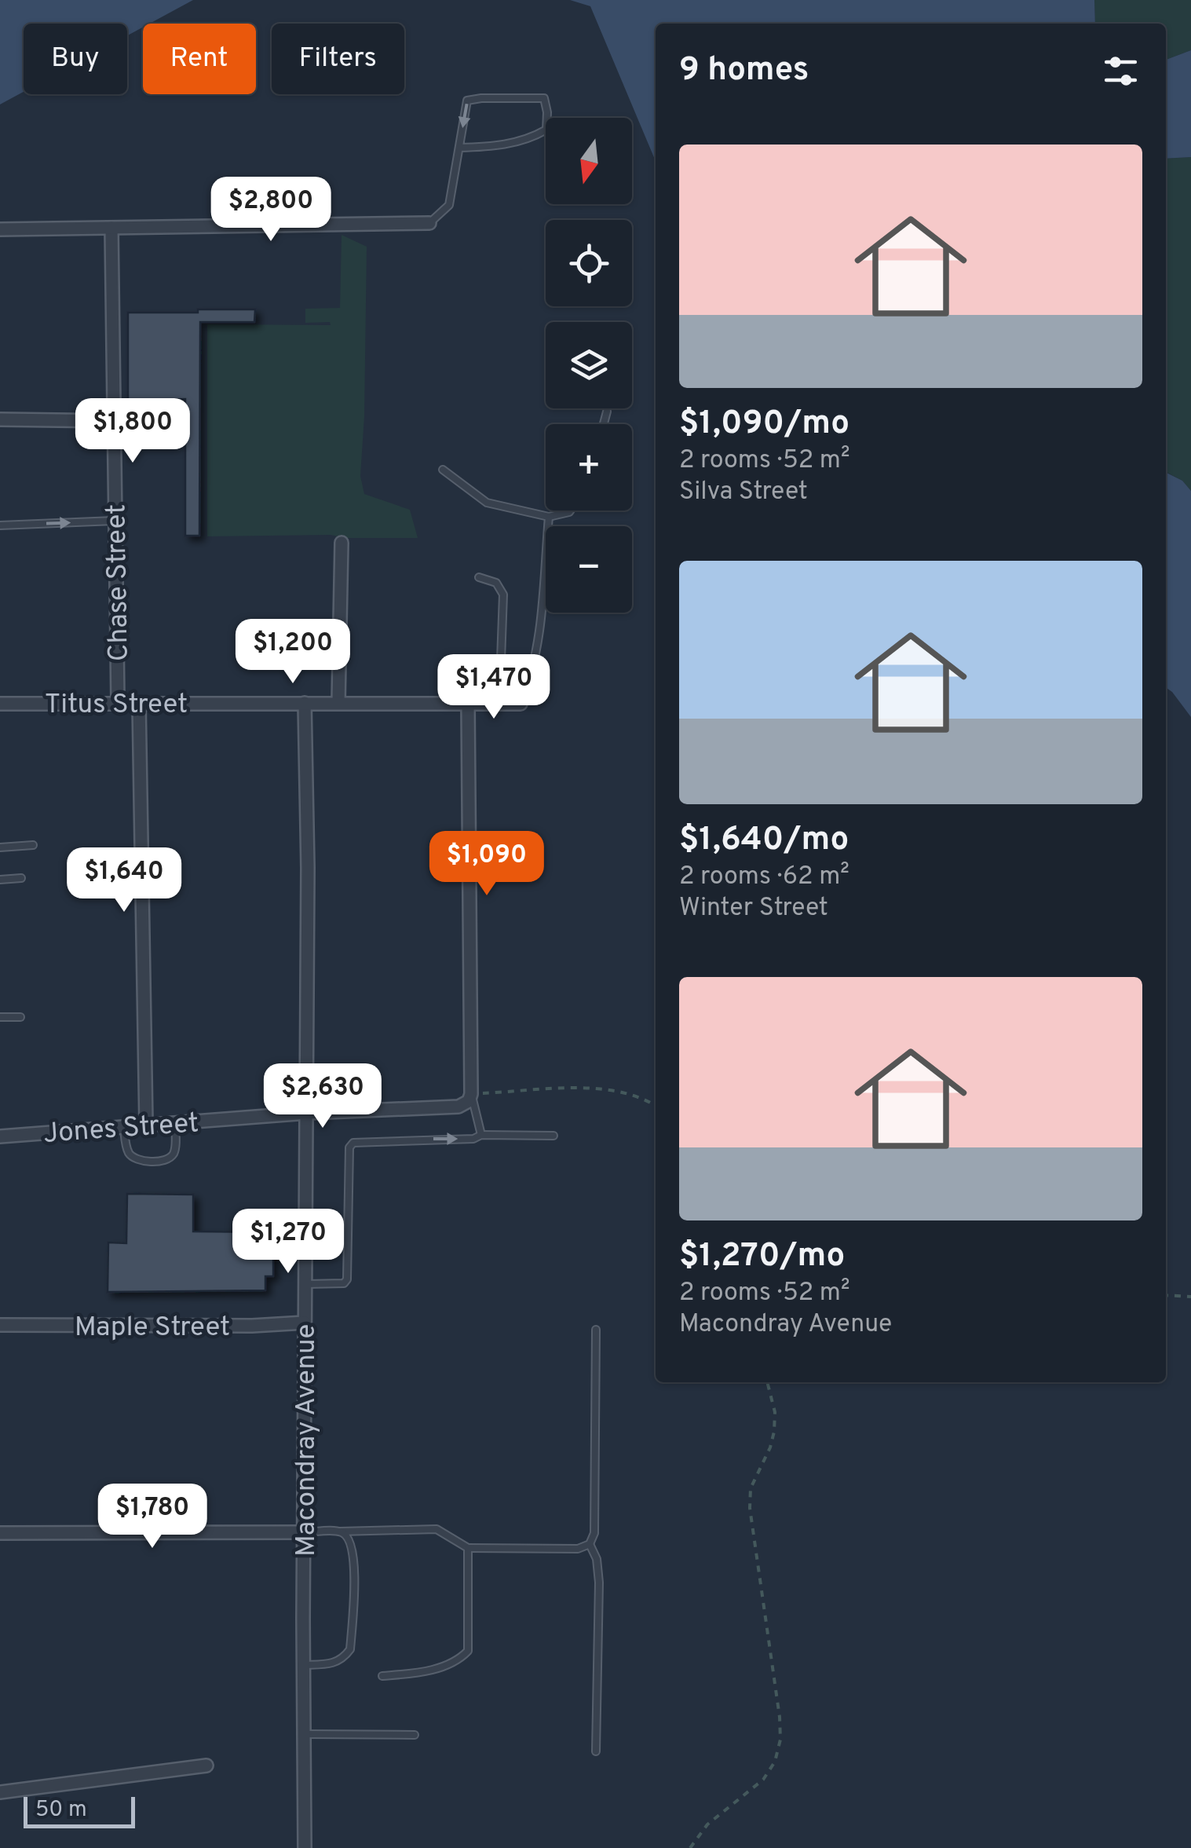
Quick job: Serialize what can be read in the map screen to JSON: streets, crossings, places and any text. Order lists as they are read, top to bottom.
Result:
{
  "streets": {
    "street": [
      "Chase Street",
      "Titus Street",
      "Jones Street",
      "Maple Street",
      "Macondray Avenue"
    ]
  },
  "crossings": [
    ["Chase Street", "Titus Street"],
    ["Titus Street", "Macondray Avenue"],
    ["Jones Street", "Macondray Avenue"],
    ["Maple Street", "Macondray Avenue"]
  ],
  "scale_bar": "50 m",
  "north": "bottom",
  "page": {
    "chip": ["Buy", "Rent", "Filters"],
    "heading": "9 homes",
    "map_buttons": ["+", "−"],
    "list": [
      {
        "name": "$1,090/mo",
        "note": "2 rooms · 52 m² · Silva Street"
      },
      {
        "name": "$1,640/mo",
        "note": "2 rooms · 62 m² · Winter Street"
      },
      {
        "name": "$1,270/mo",
        "note": "2 rooms · 52 m² · Macondray Avenue"
      }
    ],
    "price": [
      "$2,800",
      "$1,800",
      "$1,200",
      "$1,470",
      "$1,090",
      "$1,640",
      "$2,630",
      "$1,270",
      "$1,780"
    ],
    "scale": "50 m"
  }
}
